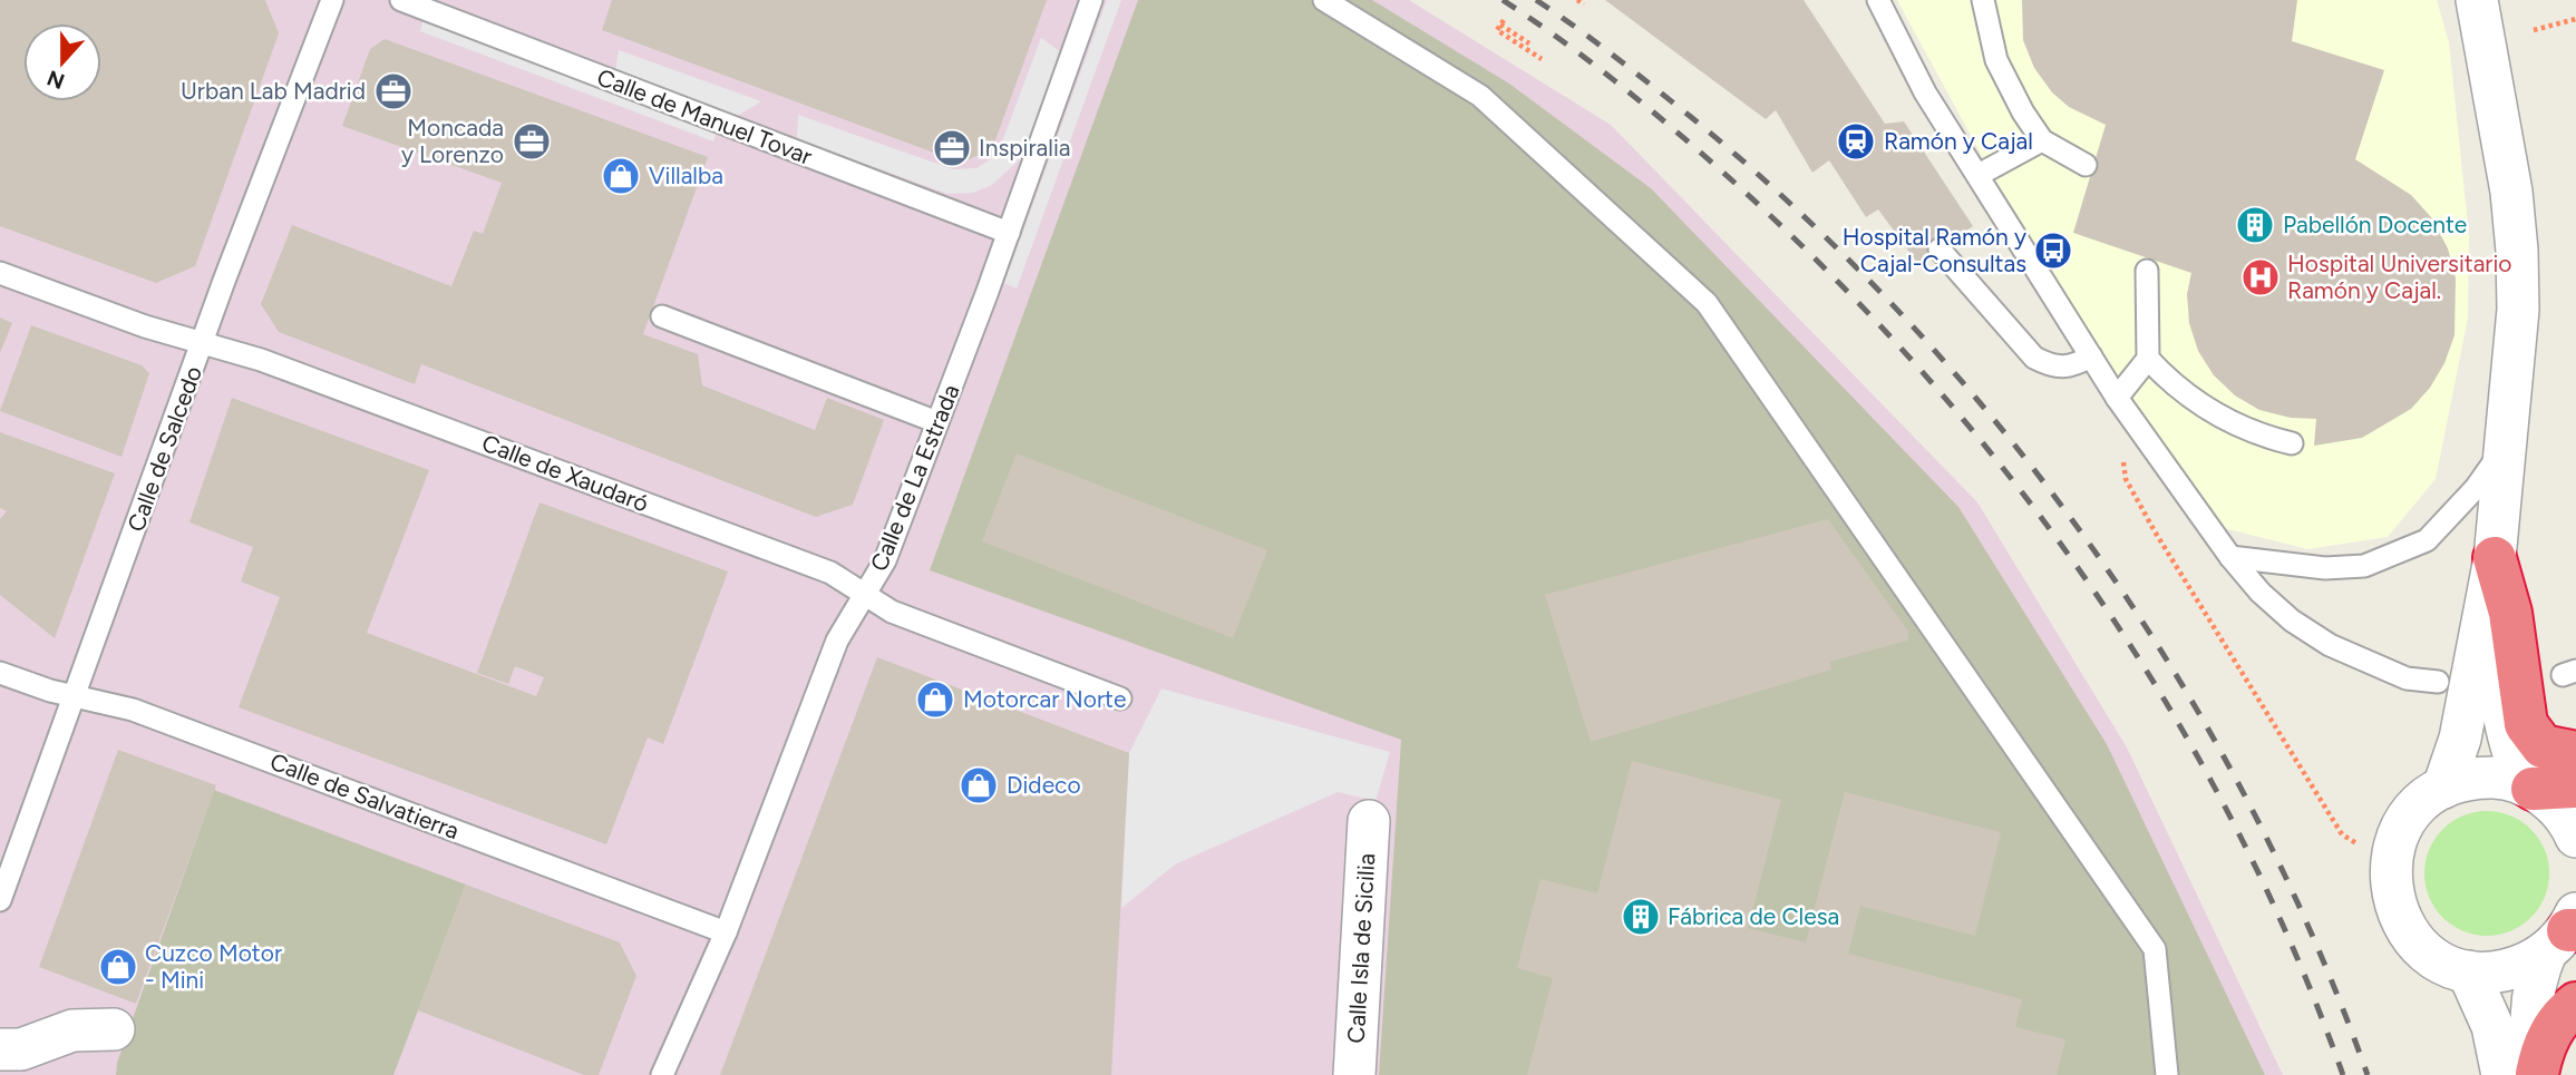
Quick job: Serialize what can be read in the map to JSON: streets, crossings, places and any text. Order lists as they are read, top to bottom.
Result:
{
  "streets": {
    "street": ["Calle Isla de Sicilia"],
    "lane": [
      "Calle de Manuel Tovar",
      "Calle de Salcedo",
      "Calle de Xaudaró",
      "Calle de La Estrada",
      "Calle de Salvatierra"
    ]
  },
  "crossings": [
    ["Calle de Manuel Tovar", "Calle de La Estrada"],
    ["Calle de Salcedo", "Calle de Xaudaró"],
    ["Calle de Salcedo", "Calle de Salvatierra"],
    ["Calle de Xaudaró", "Calle de La Estrada"],
    ["Calle de La Estrada", "Calle de Salvatierra"]
  ],
  "places": {
    "office": ["Urban Lab Madrid", "Moncada y Lorenzo", "Inspiralia"],
    "station": ["Ramón y Cajal"],
    "shop": [
      "Villalba",
      "Motorcar Norte",
      "Dideco",
      "Cuzco Motor - Mini"
    ],
    "building": ["Pabellón Docente", "Fábrica de Clesa"],
    "bus stop": ["Hospital Ramón y Cajal-Consultas"],
    "hospital": ["Hospital Universitario Ramón y Cajal."]
  },
  "north": "bottom"
}
